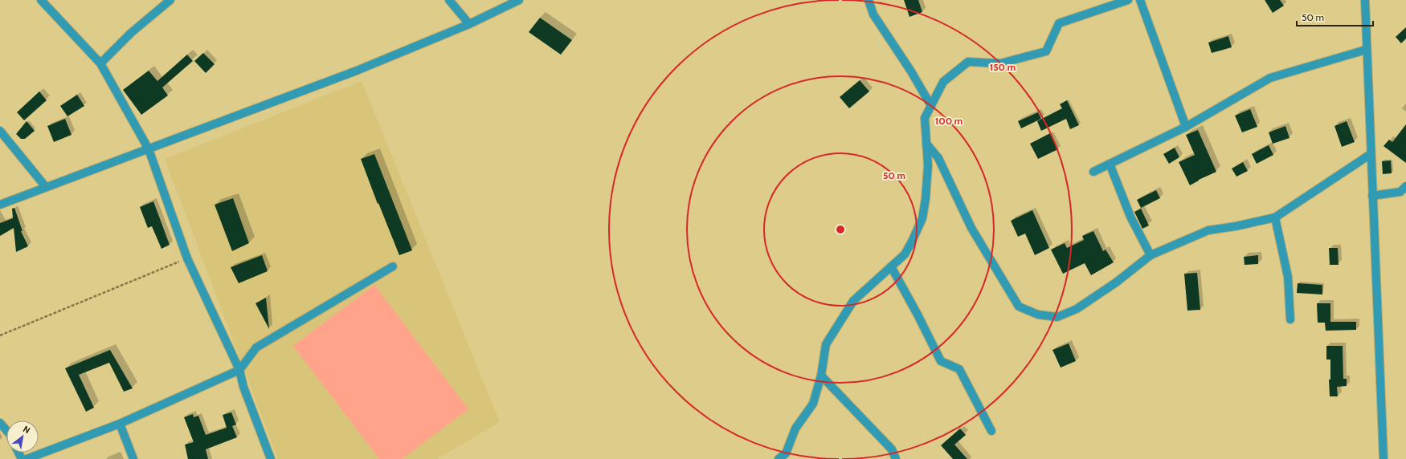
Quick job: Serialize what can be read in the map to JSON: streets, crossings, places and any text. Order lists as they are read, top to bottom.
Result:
{
  "scale_bar": "50 m",
  "north": "top right",
  "rings": ["150 m", "100 m", "50 m"]
}
